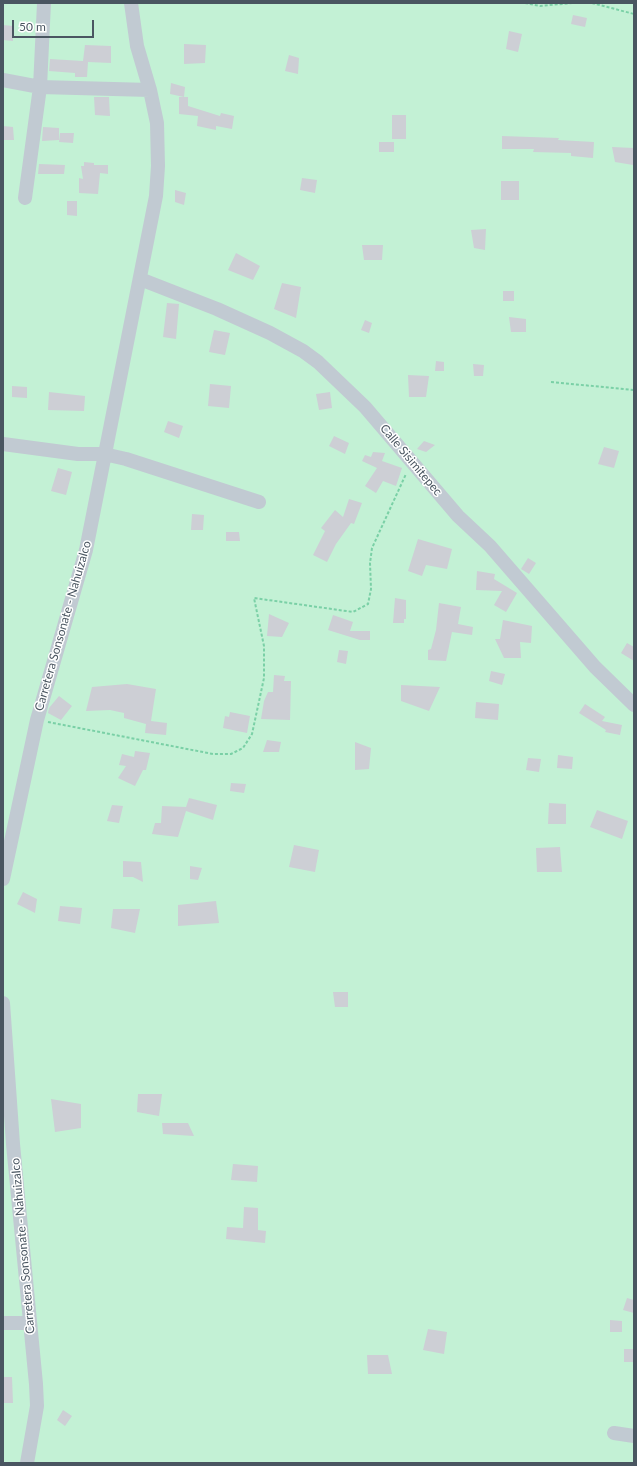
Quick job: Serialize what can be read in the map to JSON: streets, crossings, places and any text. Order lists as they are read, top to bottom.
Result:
{
  "streets": {
    "street": ["Calle Sisimitepec", "Carretera Sonsonate - Nahuizalco"]
  },
  "crossings": [
    ["Calle Sisimitepec", "Carretera Sonsonate - Nahuizalco"]
  ],
  "scale_bar": "50 m"
}
